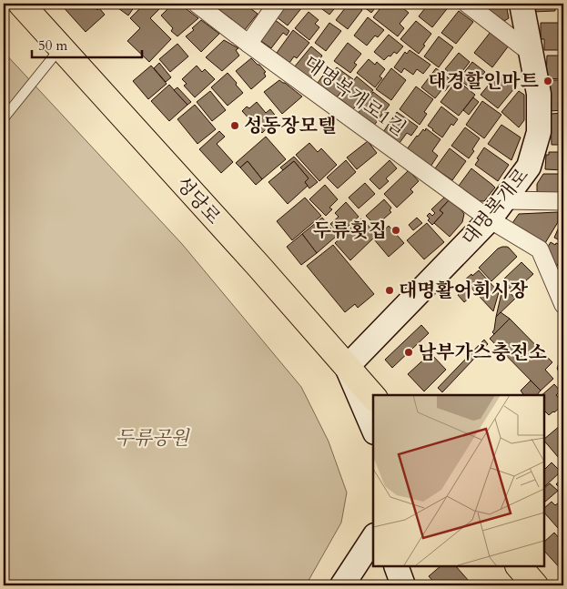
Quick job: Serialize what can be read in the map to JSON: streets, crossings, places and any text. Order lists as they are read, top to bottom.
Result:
{
  "streets": {
    "main road": ["성당로", "대명복개로"],
    "street": ["대명복개로1길"]
  },
  "crossings": [
    ["대명복개로1길", "대명복개로"],
    ["성당로", "대명복개로"]
  ],
  "parks": ["두류공원"],
  "places": [
    "대경할인마트",
    "성동장모텔",
    "두류횟집",
    "대명활어회시장",
    "남부가스충전소"
  ],
  "scale_bar": "50 m"
}
